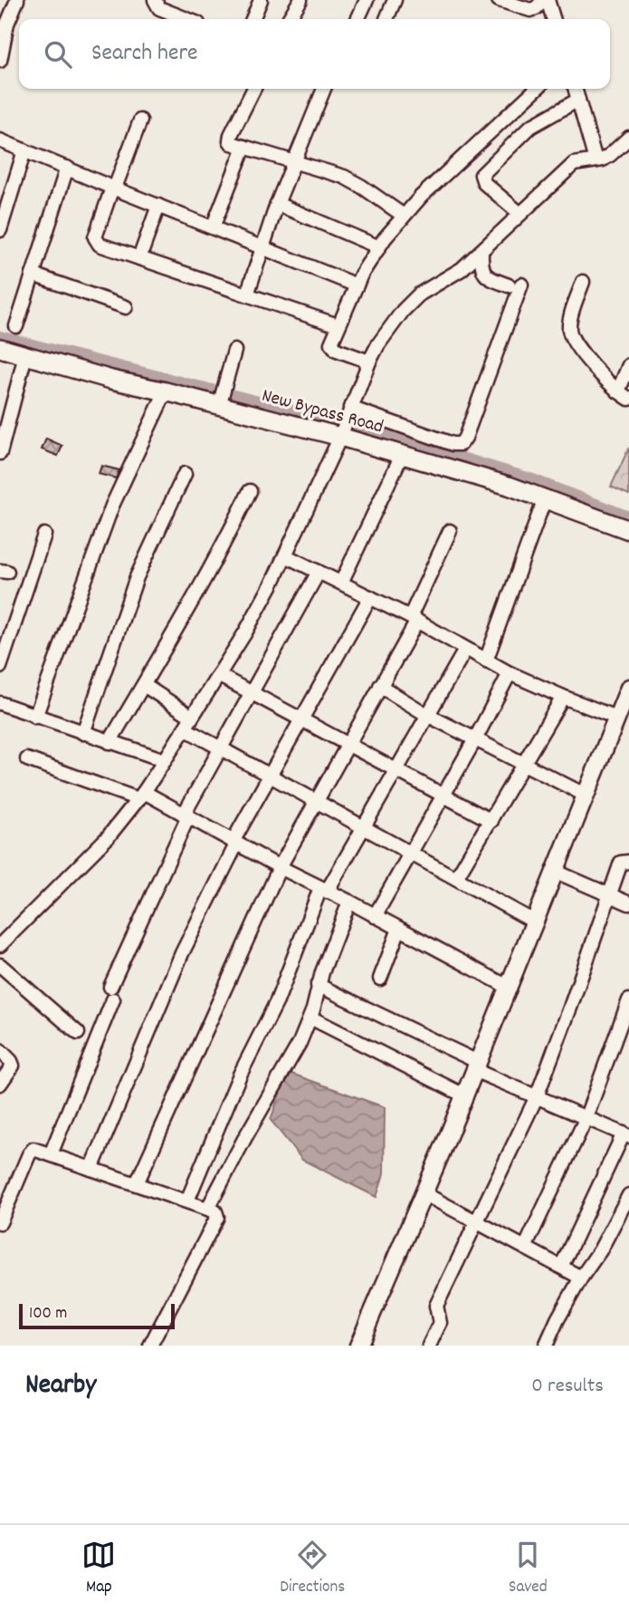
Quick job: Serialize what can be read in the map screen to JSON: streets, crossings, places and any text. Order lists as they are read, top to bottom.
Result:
{
  "streets": {
    "main road": ["New Bypass Road"]
  },
  "scale_bar": "100 m",
  "page": {
    "search": "Search here",
    "scale": "100 m",
    "heading": ["Nearby", "0 results"],
    "nav": ["Map", "Directions", "Saved"]
  }
}
